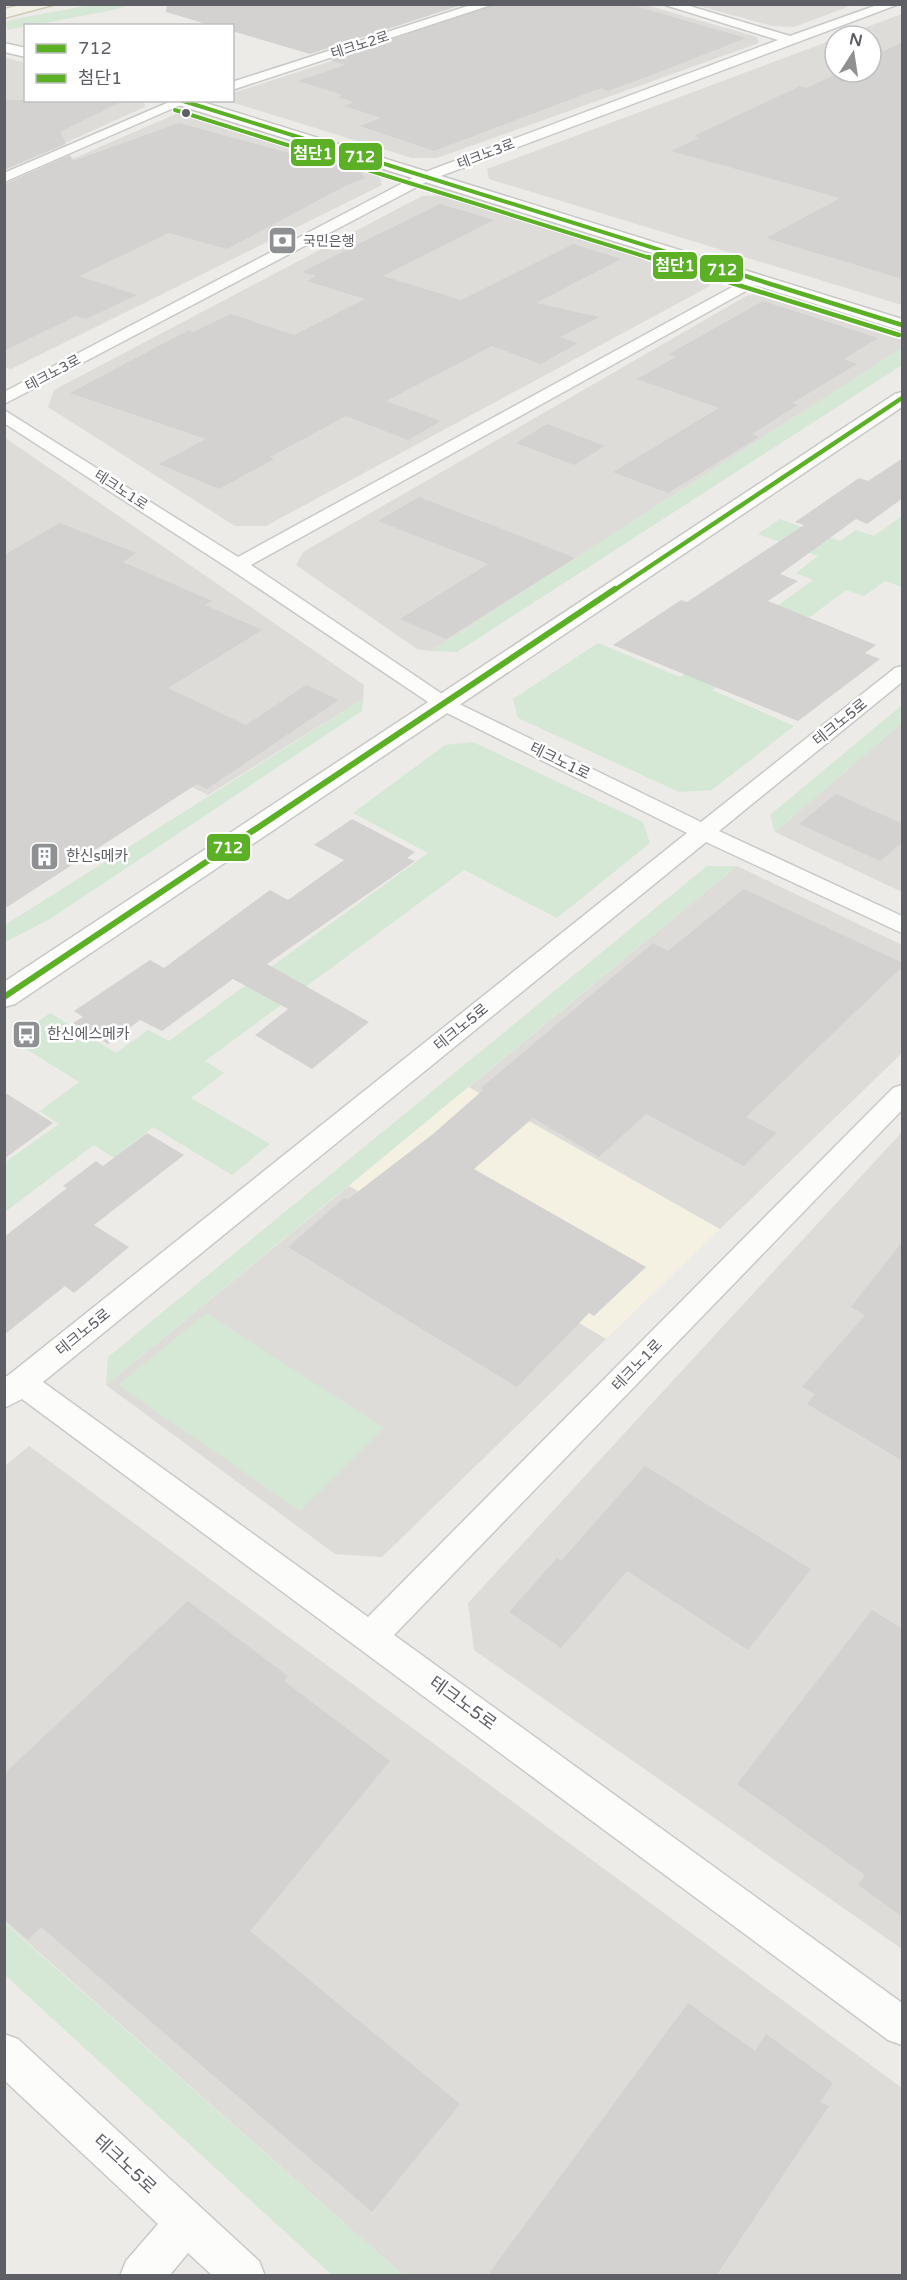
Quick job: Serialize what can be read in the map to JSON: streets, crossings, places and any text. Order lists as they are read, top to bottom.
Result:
{
  "streets": {
    "street": [
      "테크노2로",
      "테크노3로",
      "테크노1로",
      "테크노5로"
    ]
  },
  "crossings": [
    ["테크노1로", "테크노5로"]
  ],
  "places": {
    "bank": ["국민은행"],
    "building": ["한신s메카"],
    "bus stop": ["한신에스메카"]
  },
  "lines": ["transit line 712", "transit line 첨단1"],
  "legend": ["712", "첨단1"],
  "north": "top"
}
